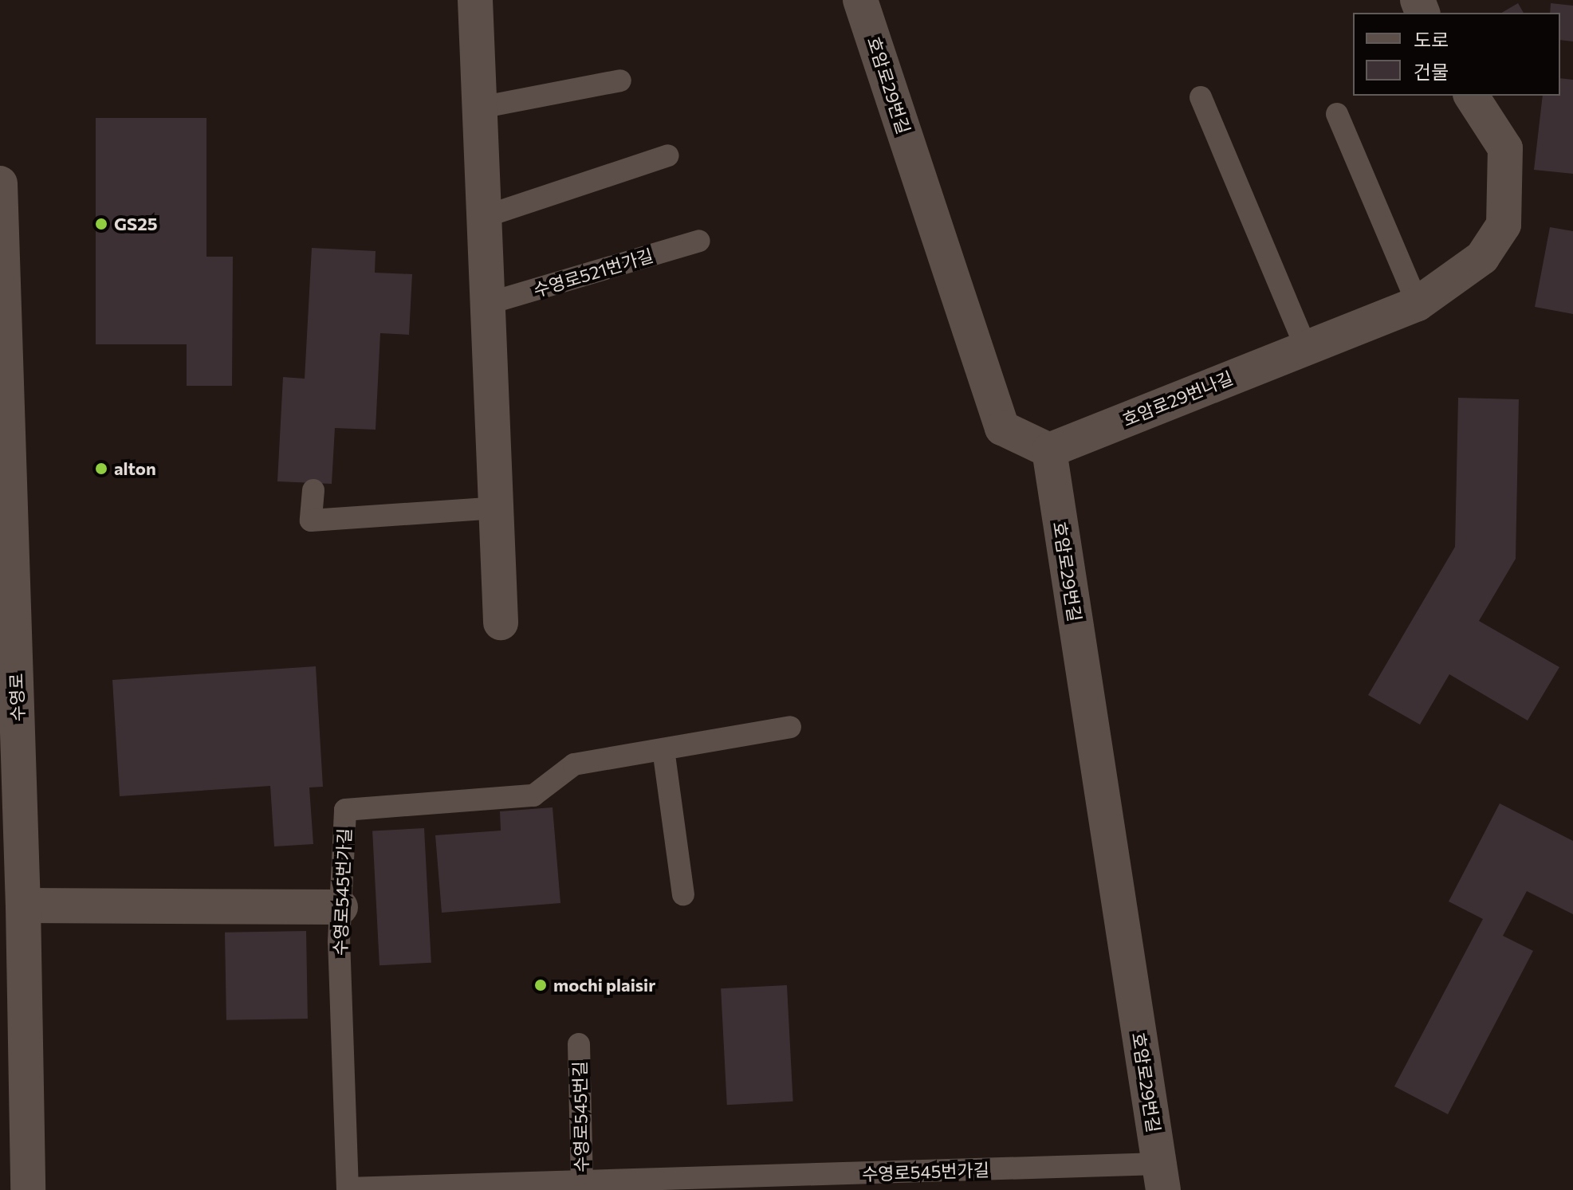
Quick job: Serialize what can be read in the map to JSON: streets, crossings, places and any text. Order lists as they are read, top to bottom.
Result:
{
  "streets": {
    "street": ["호암로29번길", "호암로29번나길", "수영로"],
    "lane": ["수영로521번가길", "수영로545번가길", "수영로545번길"]
  },
  "crossings": [
    ["호암로29번길", "호암로29번나길"],
    ["호암로29번길", "수영로545번가길"],
    ["수영로545번가길", "수영로545번길"]
  ],
  "places": ["GS25", "alton", "mochi plaisir"],
  "legend": ["도로", "건물"]
}
